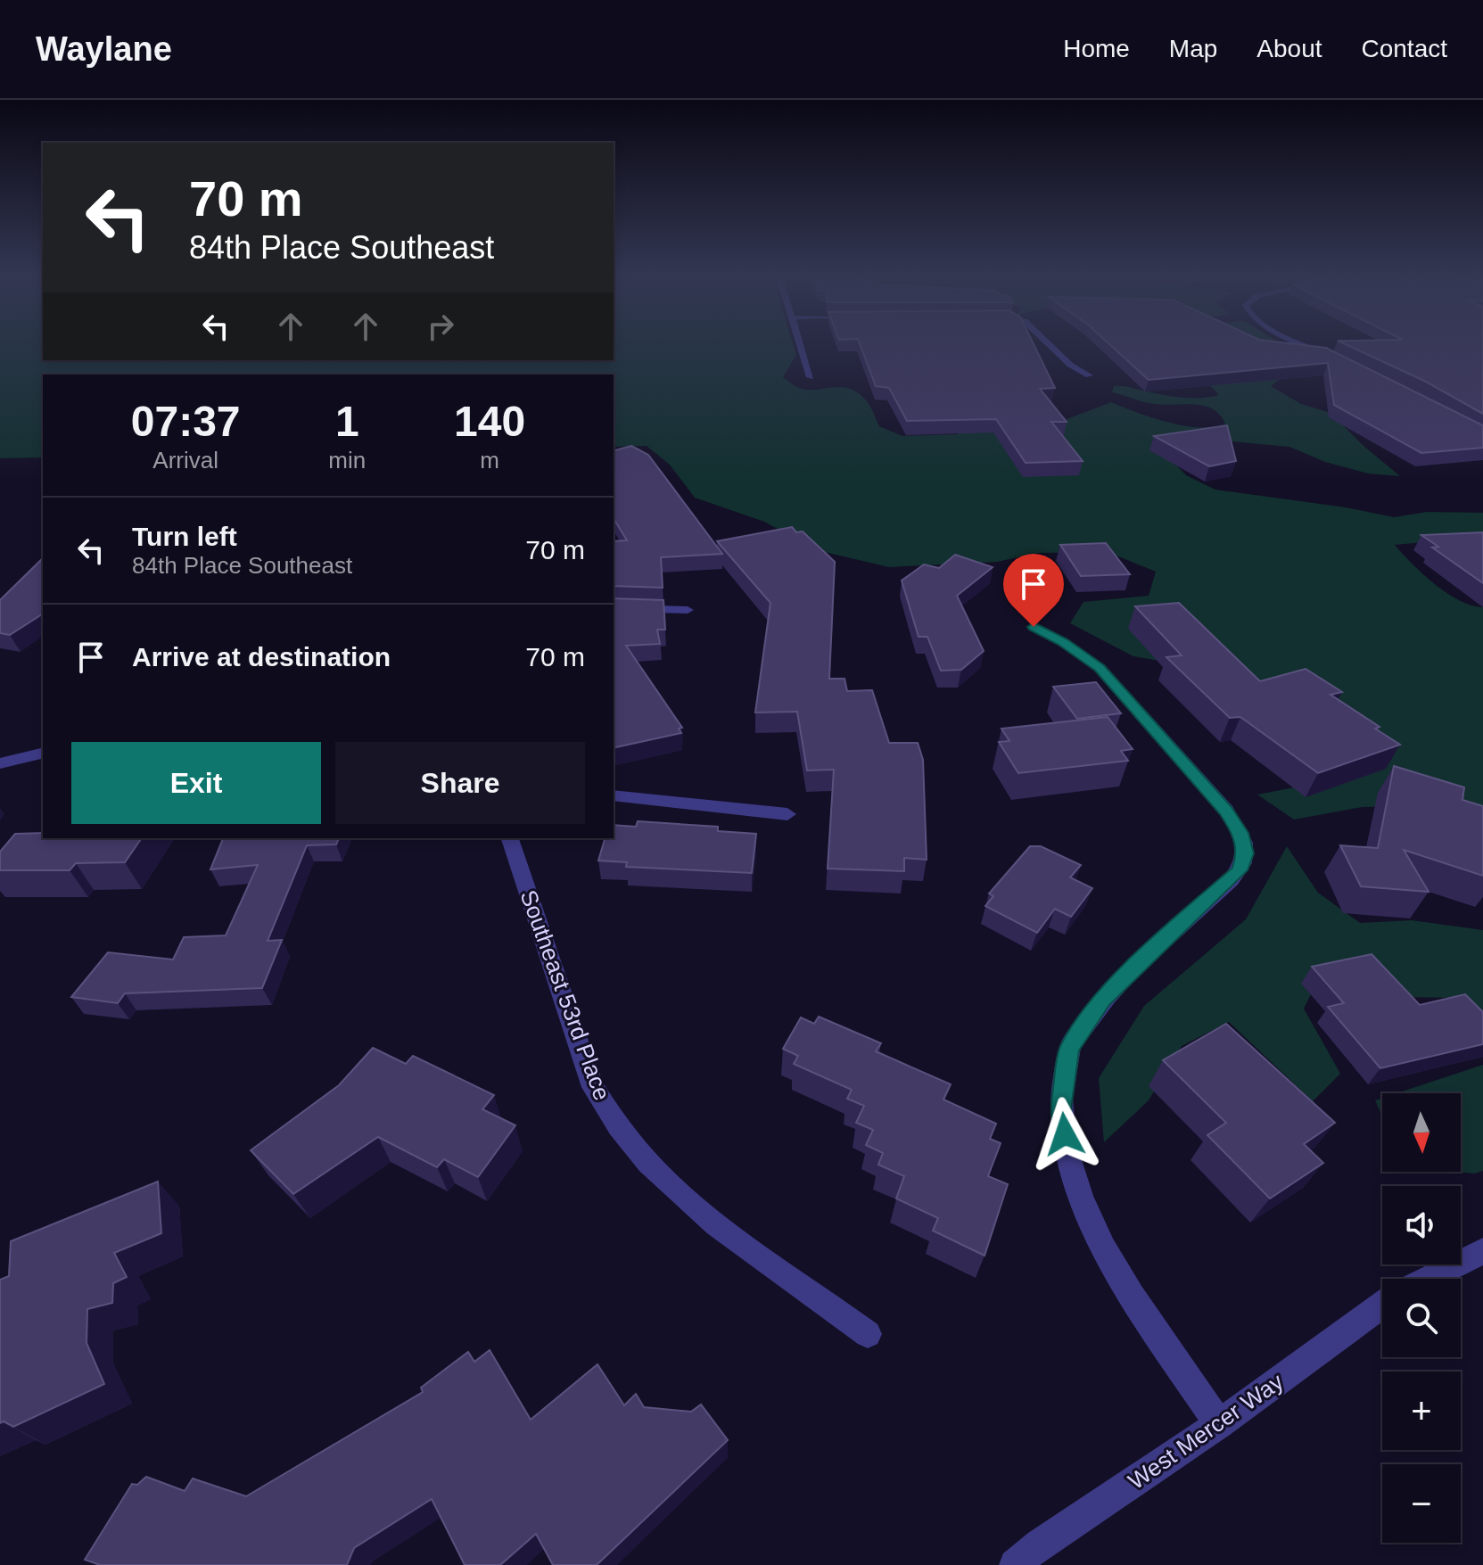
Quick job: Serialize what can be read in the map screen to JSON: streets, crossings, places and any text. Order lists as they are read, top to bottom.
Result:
{
  "streets": {
    "street": ["Southeast 53rd Place", "West Mercer Way"]
  },
  "north": "bottom",
  "page": {
    "header": "Waylane",
    "nav": [
      "Home",
      "Map",
      "About",
      "Contact"
    ],
    "turn": ["70 m", "84th Place Southeast"],
    "eta": [
      "07:37",
      "Arrival",
      "1",
      "min",
      "140",
      "m"
    ],
    "list": [
      {
        "name": "Turn left",
        "note": "84th Place Southeast",
        "value": "70 m"
      },
      {
        "name": "Arrive at destination",
        "value": "70 m"
      }
    ],
    "buttons": ["Exit", "Share"],
    "map_buttons": ["+", "−"]
  }
}
